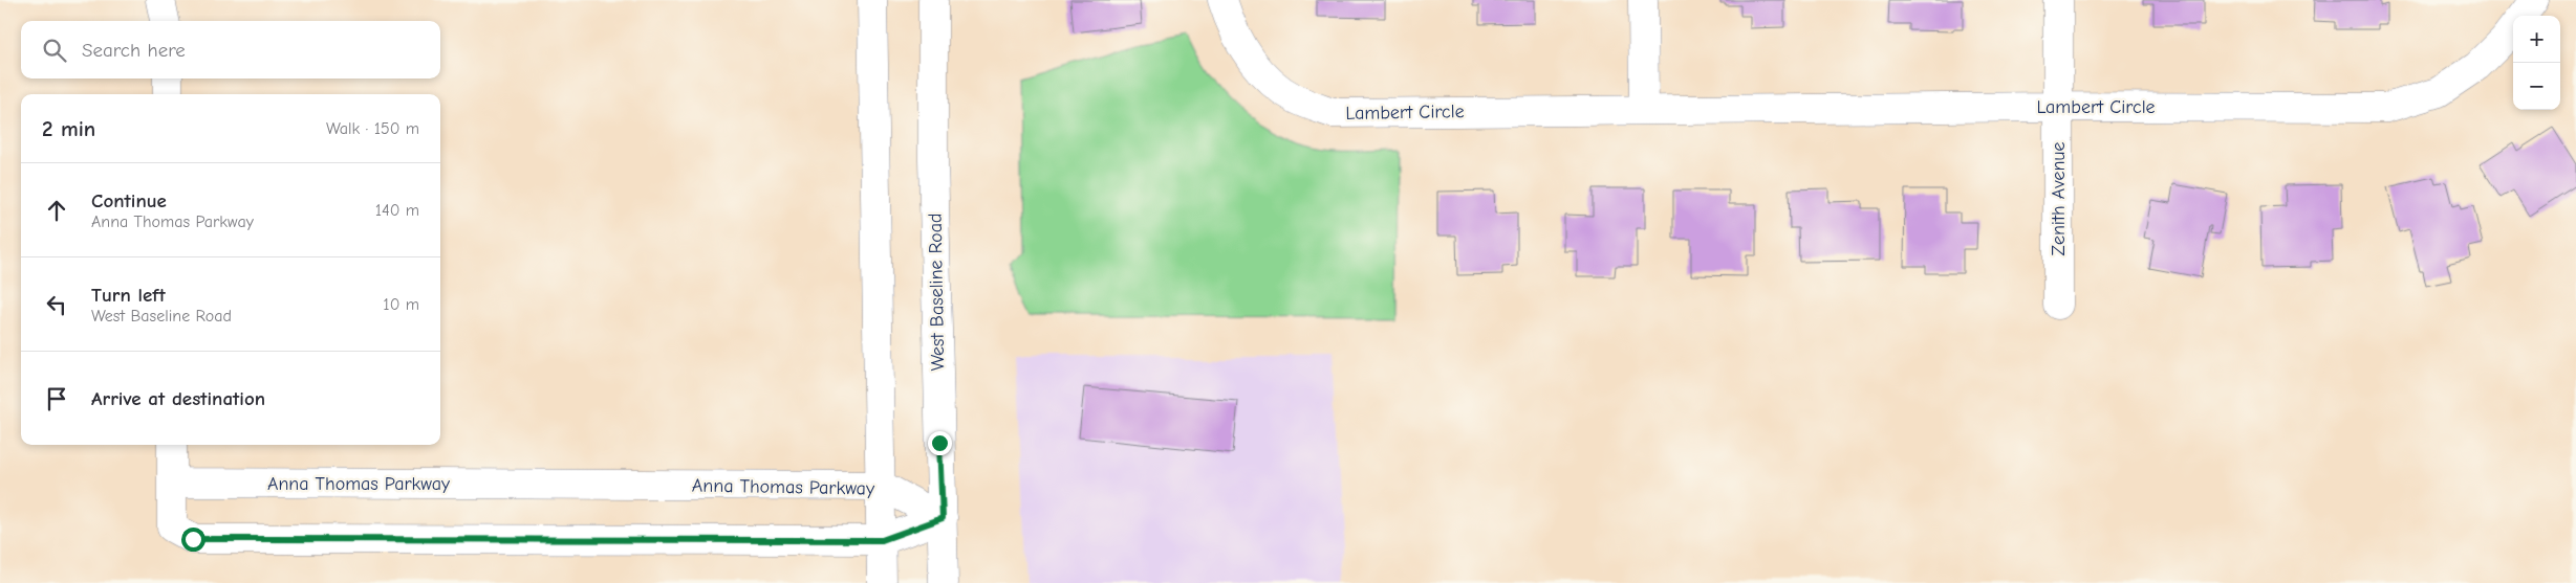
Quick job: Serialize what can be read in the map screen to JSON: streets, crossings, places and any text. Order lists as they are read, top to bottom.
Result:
{
  "streets": {
    "street": [
      "Lambert Circle",
      "Zenith Avenue",
      "West Baseline Road",
      "Anna Thomas Parkway"
    ]
  },
  "crossings": [
    ["Lambert Circle", "Zenith Avenue"],
    ["West Baseline Road", "Anna Thomas Parkway"]
  ],
  "page": {
    "map_buttons": ["+", "−"],
    "search": "Search here",
    "heading": ["2 min", "Walk · 150 m"],
    "list": [
      ["Continue", "Anna Thomas Parkway", "140 m"],
      ["Turn left", "West Baseline Road", "10 m"],
      "Arrive at destination"
    ]
  }
}
